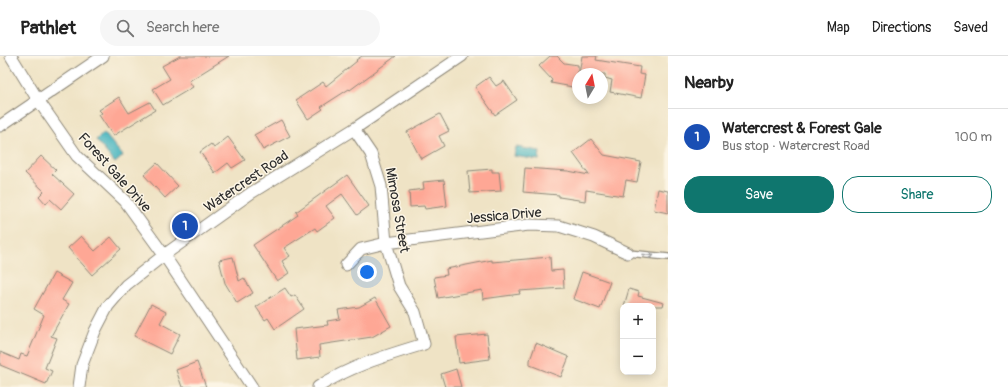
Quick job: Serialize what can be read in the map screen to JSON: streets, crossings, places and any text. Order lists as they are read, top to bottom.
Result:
{
  "streets": {
    "street": [
      "Forest Gale Drive",
      "Watercrest Road",
      "Mimosa Street",
      "Jessica Drive"
    ]
  },
  "crossings": [
    ["Forest Gale Drive", "Watercrest Road"],
    ["Watercrest Road", "Mimosa Street"],
    ["Mimosa Street", "Jessica Drive"]
  ],
  "north": "top",
  "page": {
    "header": "Pathlet",
    "search": "Search here",
    "nav": ["Map", "Directions", "Saved"],
    "heading": "Nearby",
    "list": [
      {
        "mark": "1",
        "name": "Watercrest & Forest Gale",
        "note": "Bus stop · Watercrest Road",
        "value": "100 m"
      }
    ],
    "buttons": ["Save", "Share"],
    "pins": "1",
    "map_buttons": ["+", "−"]
  }
}
